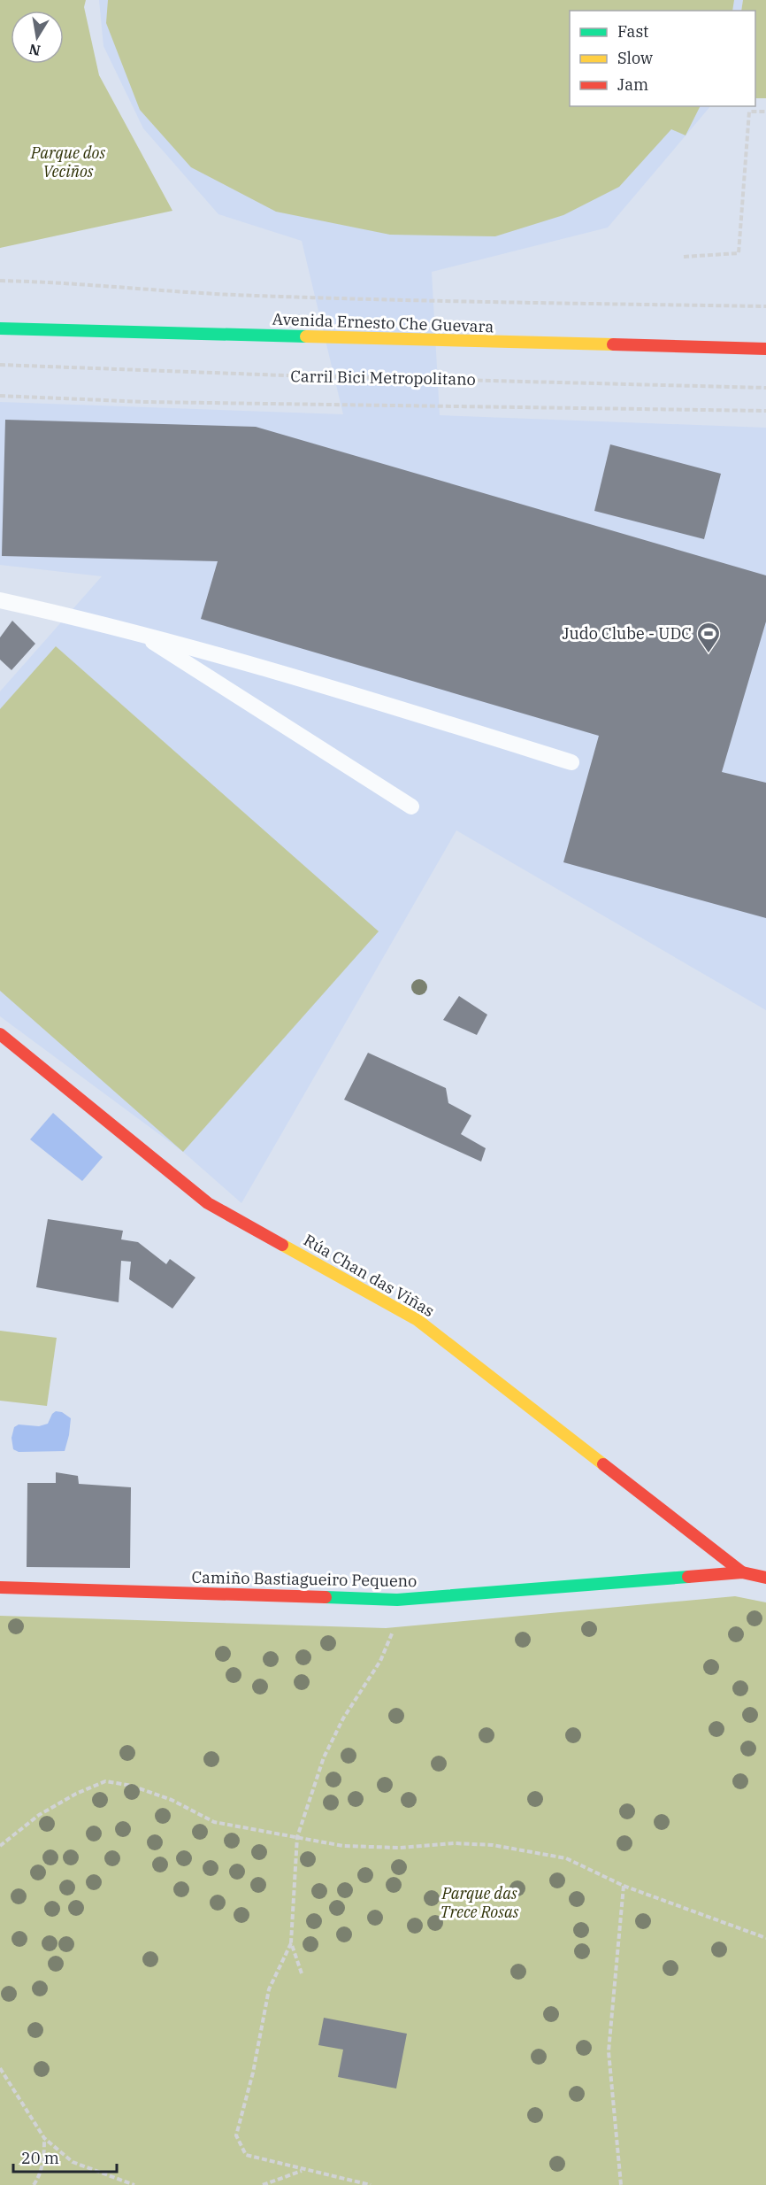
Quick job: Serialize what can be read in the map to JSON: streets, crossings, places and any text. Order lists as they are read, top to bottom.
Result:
{
  "streets": {
    "street": ["Avenida Ernesto Che Guevara", "Rúa Chan das Viñas", "Camiño Bastiagueiro Pequeno"],
    "path": ["Carril Bici Metropolitano"]
  },
  "crossings": [
    ["Rúa Chan das Viñas", "Camiño Bastiagueiro Pequeno"]
  ],
  "parks": ["Parque dos Veciños", "Parque das Trece Rosas"],
  "places": {
    "sports": ["Judo Clube - UDC"]
  },
  "legend": ["Fast", "Slow", "Jam"],
  "scale_bar": "20 m",
  "north": "bottom"
}
